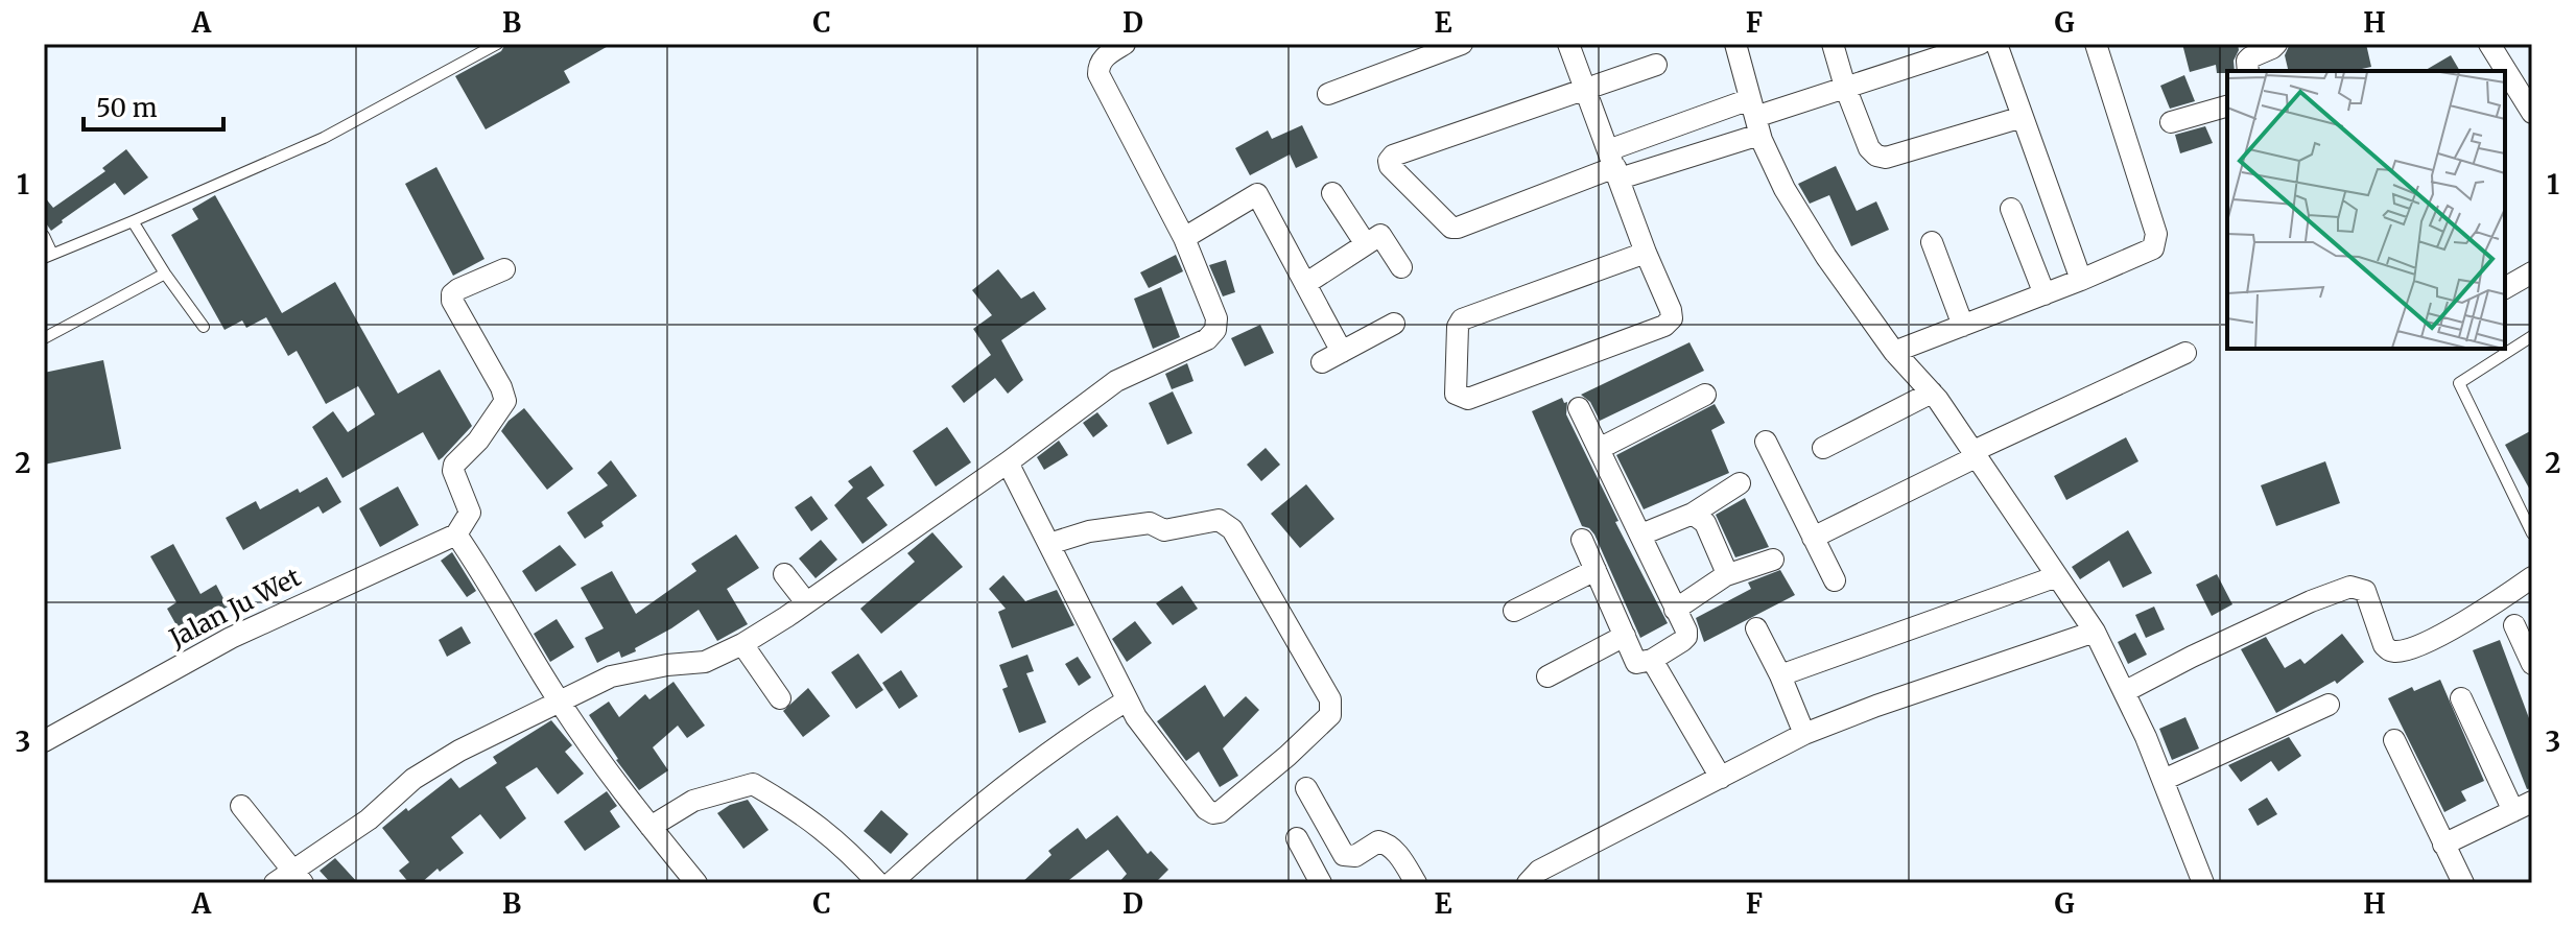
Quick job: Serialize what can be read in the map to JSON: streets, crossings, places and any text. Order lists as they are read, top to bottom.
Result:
{
  "streets": {
    "street": ["Jalan Ju Wet"]
  },
  "scale_bar": "50 m",
  "grid": {
    "columns": [
      "A",
      "B",
      "C",
      "D",
      "E",
      "F",
      "G",
      "H"
    ],
    "rows": ["1", "2", "3"]
  }
}
